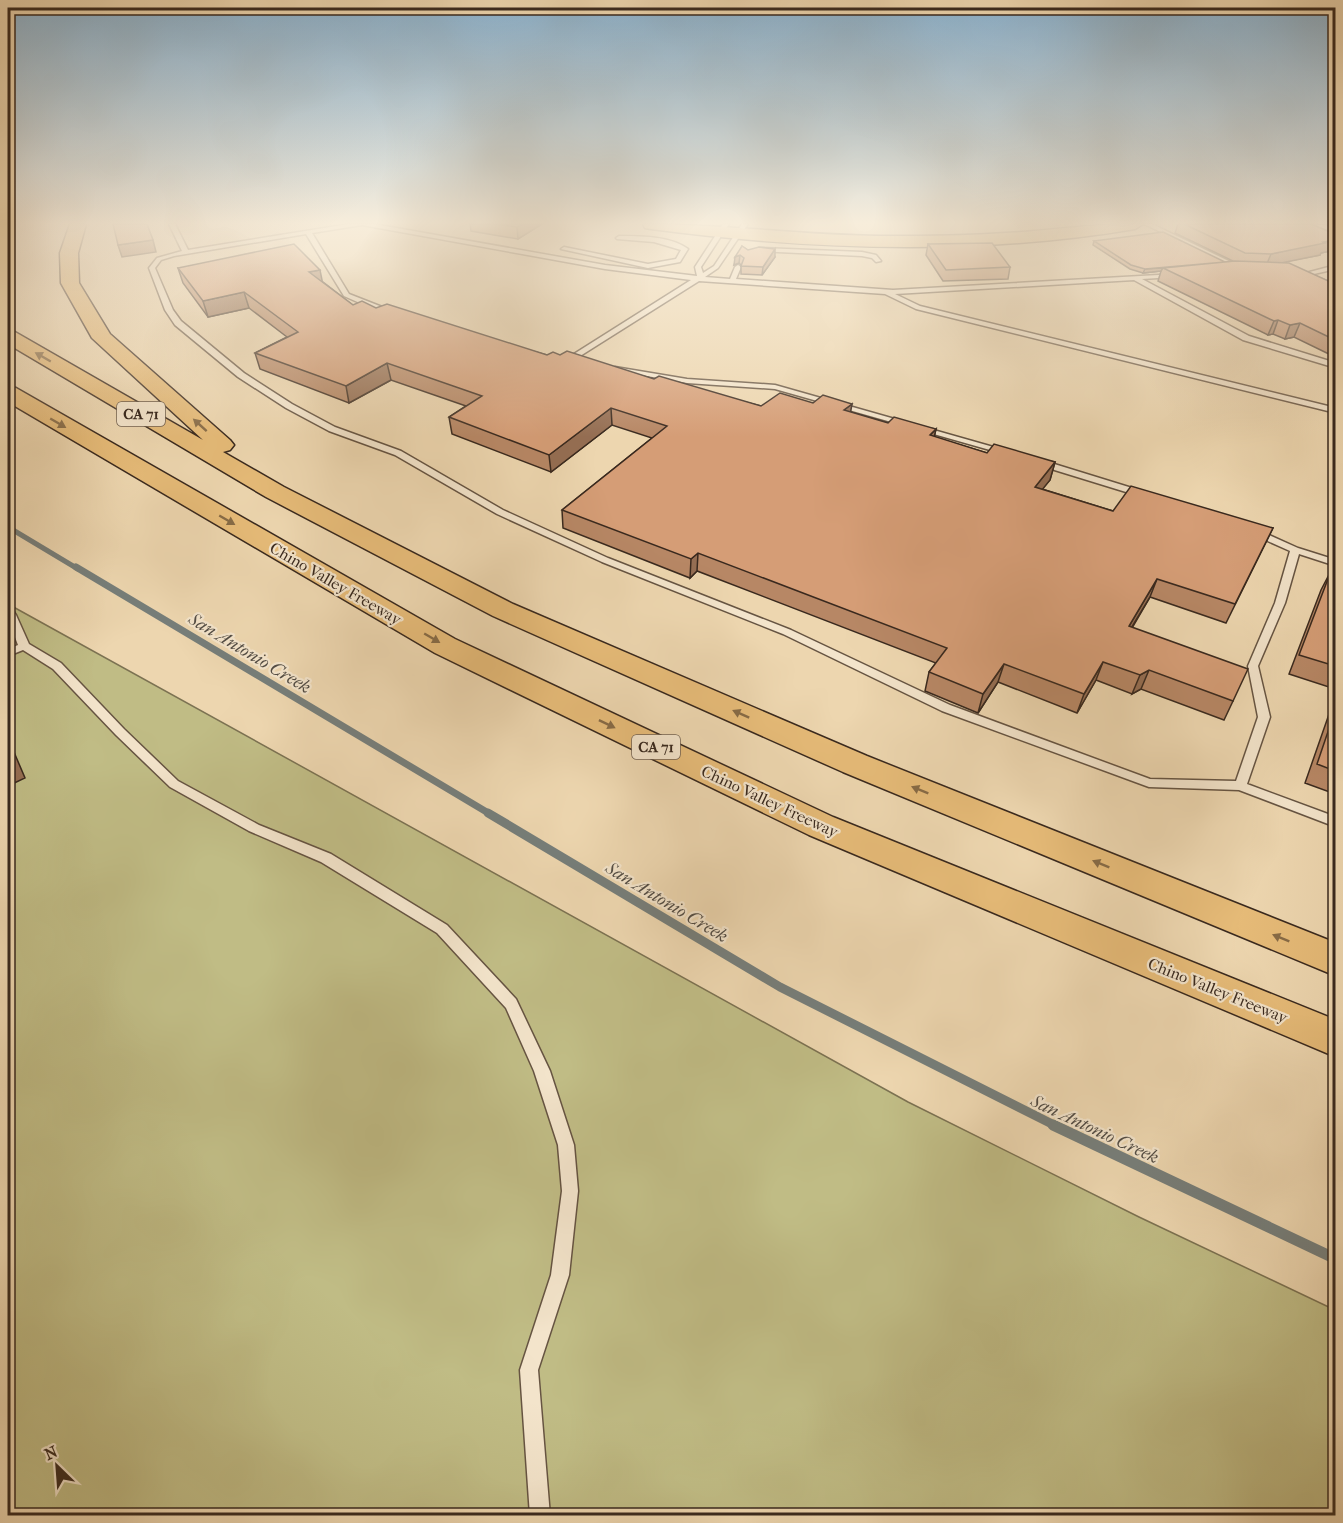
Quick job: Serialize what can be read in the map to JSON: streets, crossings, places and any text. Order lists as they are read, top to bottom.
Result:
{
  "streets": {
    "main road": ["CA 71", "Chino Valley Freeway"]
  },
  "water": ["San Antonio Creek"],
  "north": "top left"
}
